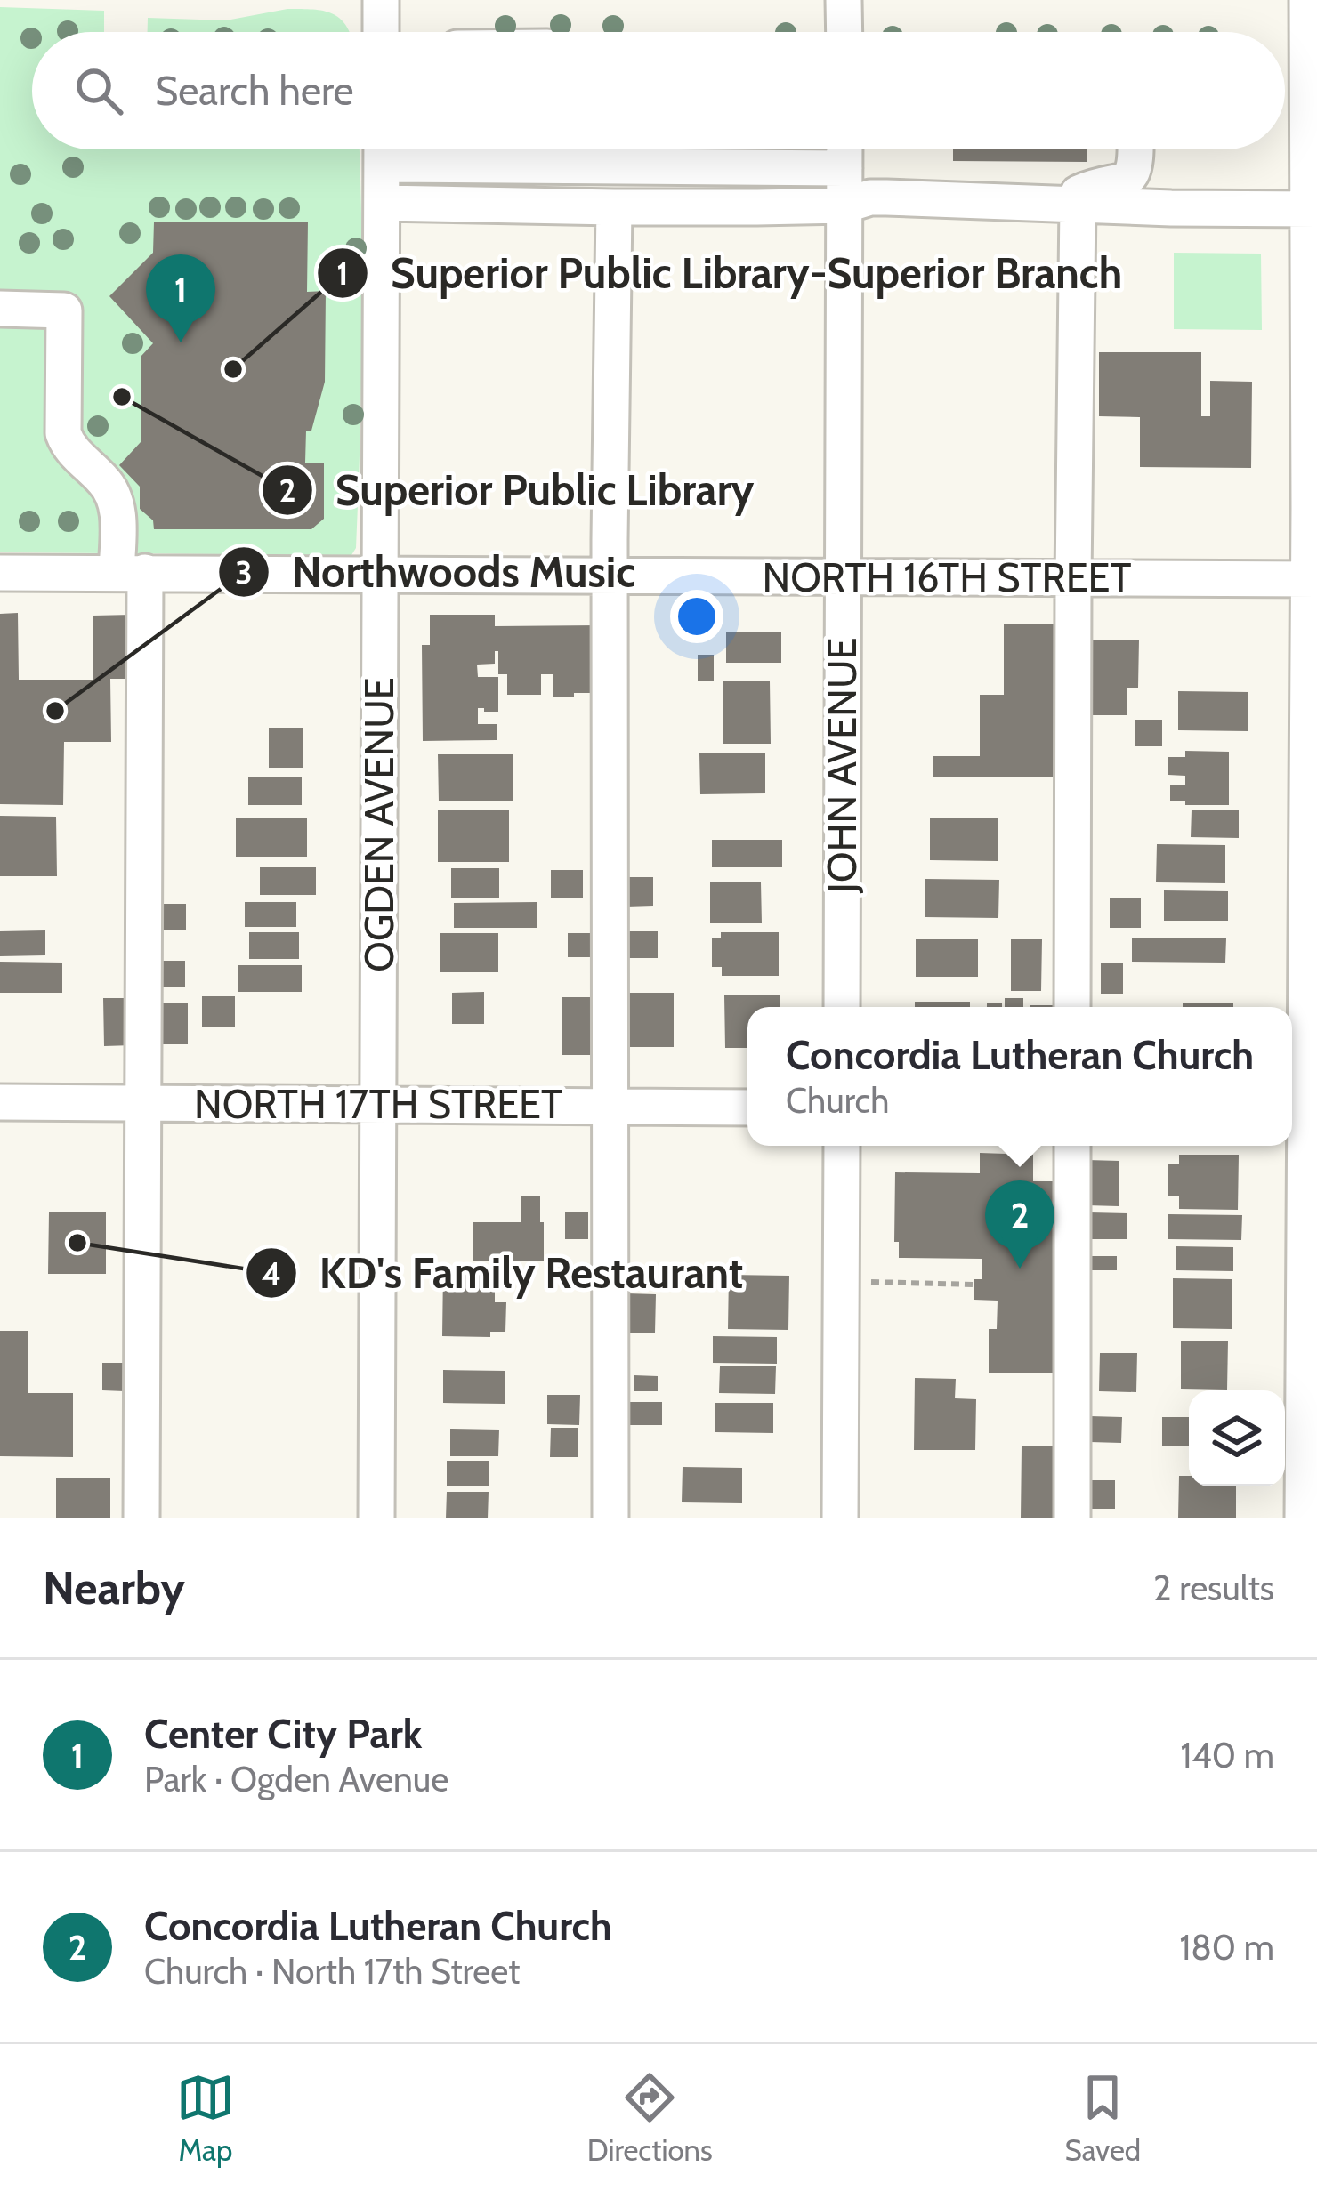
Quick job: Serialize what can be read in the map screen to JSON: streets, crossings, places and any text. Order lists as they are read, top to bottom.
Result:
{
  "streets": {
    "street": [
      "NORTH 16TH STREET",
      "JOHN AVENUE",
      "OGDEN AVENUE",
      "NORTH 17TH STREET"
    ]
  },
  "crossings": [
    ["NORTH 16TH STREET", "JOHN AVENUE"],
    ["NORTH 16TH STREET", "OGDEN AVENUE"],
    ["OGDEN AVENUE", "NORTH 17TH STREET"]
  ],
  "places": [
    "Superior Public Library-Superior Branch",
    "Superior Public Library",
    "Northwoods Music",
    "KD's Family Restaurant"
  ],
  "page": {
    "search": "Search here",
    "pins": ["1", "2"],
    "popup": ["Concordia Lutheran Church", "Church"],
    "heading": ["Nearby", "2 results"],
    "list": [
      {
        "mark": "1",
        "name": "Center City Park",
        "note": "Park · Ogden Avenue",
        "value": "140 m"
      },
      {
        "mark": "2",
        "name": "Concordia Lutheran Church",
        "note": "Church · North 17th Street",
        "value": "180 m"
      }
    ],
    "nav": ["Map", "Directions", "Saved"]
  }
}
